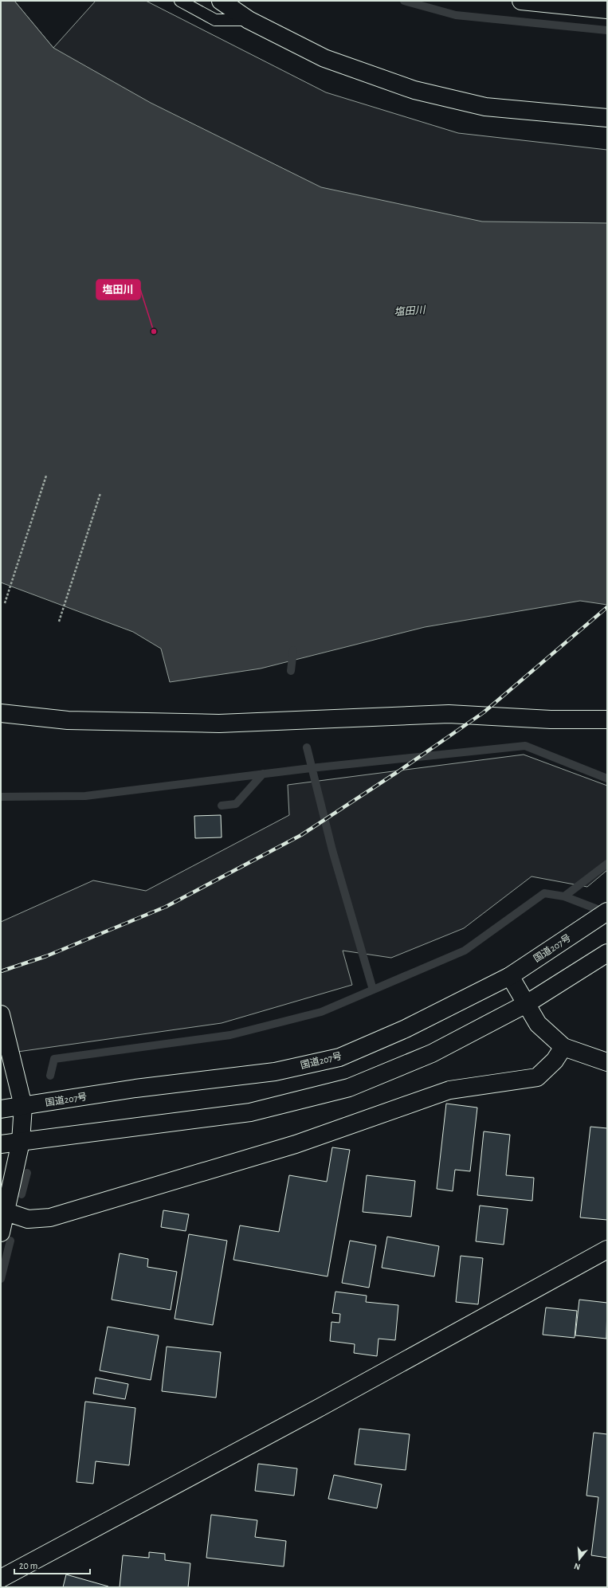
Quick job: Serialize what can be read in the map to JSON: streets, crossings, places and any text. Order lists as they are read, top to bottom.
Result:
{
  "streets": {
    "main road": ["国道207号"]
  },
  "water": ["塩田川"],
  "places": ["塩田川"],
  "scale_bar": "20 m",
  "north": "bottom"
}
